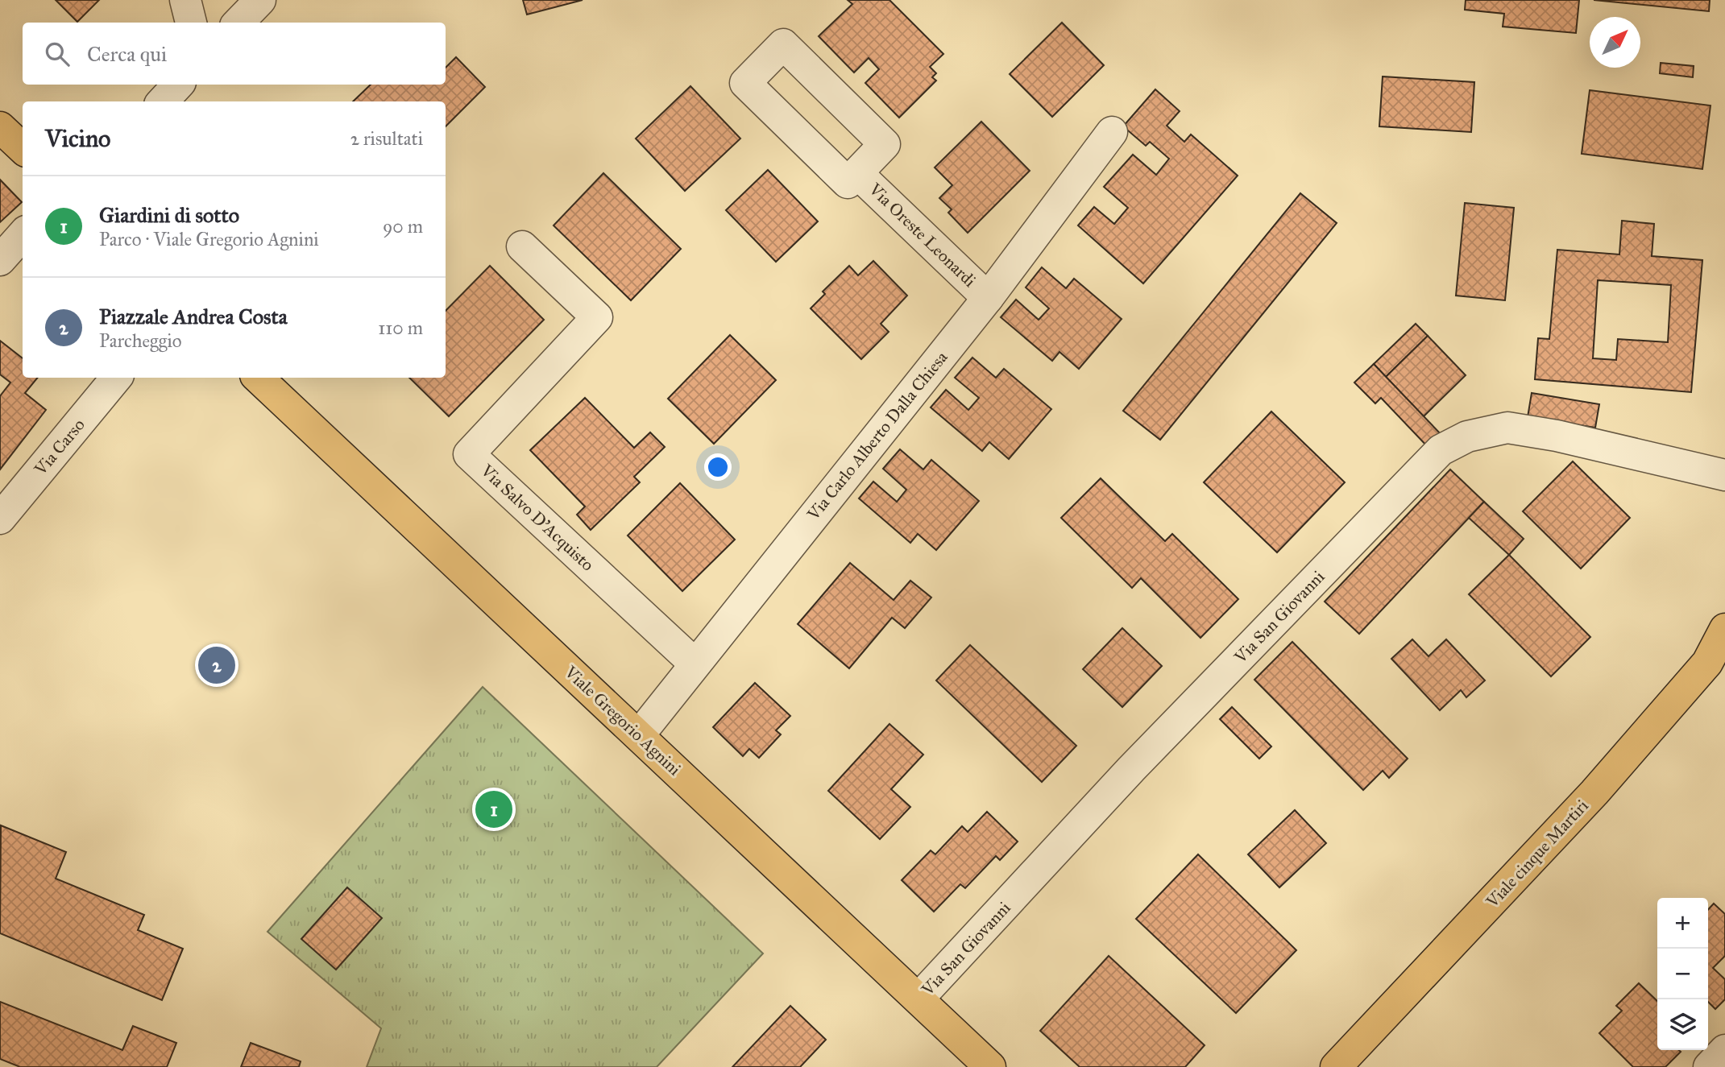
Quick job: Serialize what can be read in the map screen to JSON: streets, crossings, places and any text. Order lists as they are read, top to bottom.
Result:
{
  "streets": {
    "main road": ["Viale Gregorio Agnini", "Viale cinque Martiri"],
    "street": [
      "Via Oreste Leonardi",
      "Via Carlo Alberto Dalla Chiesa",
      "Via Carso",
      "Via Salvo D'Acquisto",
      "Via San Giovanni"
    ]
  },
  "crossings": [
    ["Via Oreste Leonardi", "Via Carlo Alberto Dalla Chiesa"],
    ["Via Carlo Alberto Dalla Chiesa", "Via Salvo D'Acquisto"],
    ["Via Carlo Alberto Dalla Chiesa", "Viale Gregorio Agnini"],
    ["Via San Giovanni", "Viale Gregorio Agnini"]
  ],
  "north": "top right",
  "page": {
    "search": "Cerca qui",
    "heading": ["Vicino", "2 risultati"],
    "list": [
      {
        "mark": "1",
        "name": "Giardini di sotto",
        "note": "Parco · Viale Gregorio Agnini",
        "value": "90 m"
      },
      {
        "mark": "2",
        "name": "Piazzale Andrea Costa",
        "note": "Parcheggio",
        "value": "110 m"
      }
    ],
    "pins": ["2", "1"],
    "map_buttons": ["+", "−"]
  }
}
